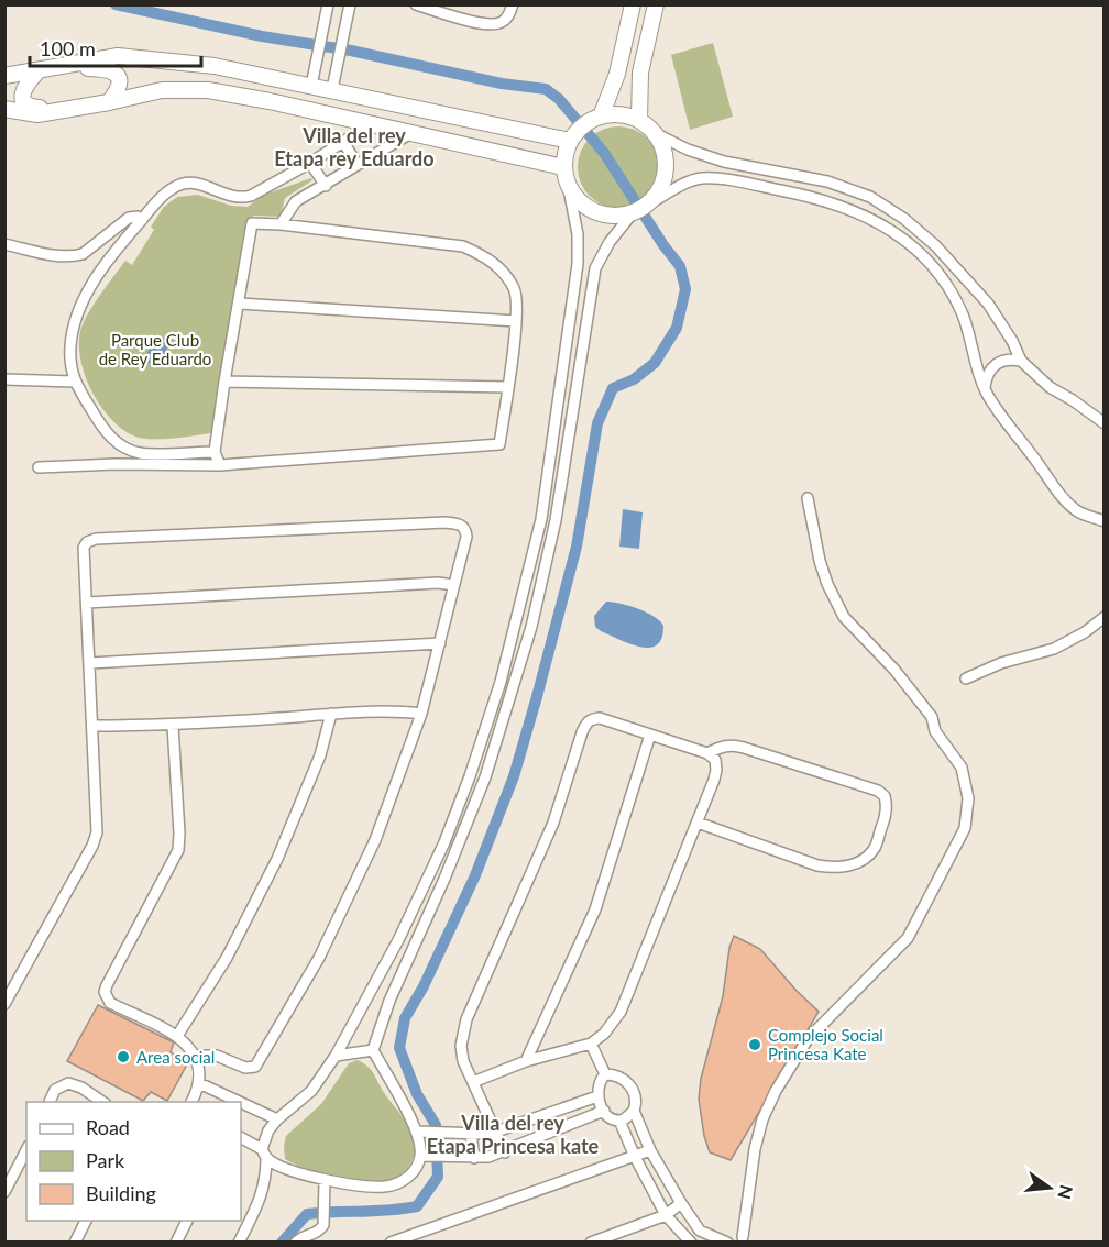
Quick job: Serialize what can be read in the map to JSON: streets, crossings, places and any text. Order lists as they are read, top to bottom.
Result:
{
  "districts": ["Villa del rey Etapa rey Eduardo", "Villa del rey Etapa Princesa kate"],
  "parks": ["Parque Club de Rey Eduardo"],
  "places": ["Complejo Social Princesa Kate", "Area social"],
  "legend": ["Road", "Park", "Building"],
  "scale_bar": "100 m",
  "north": "right"
}
